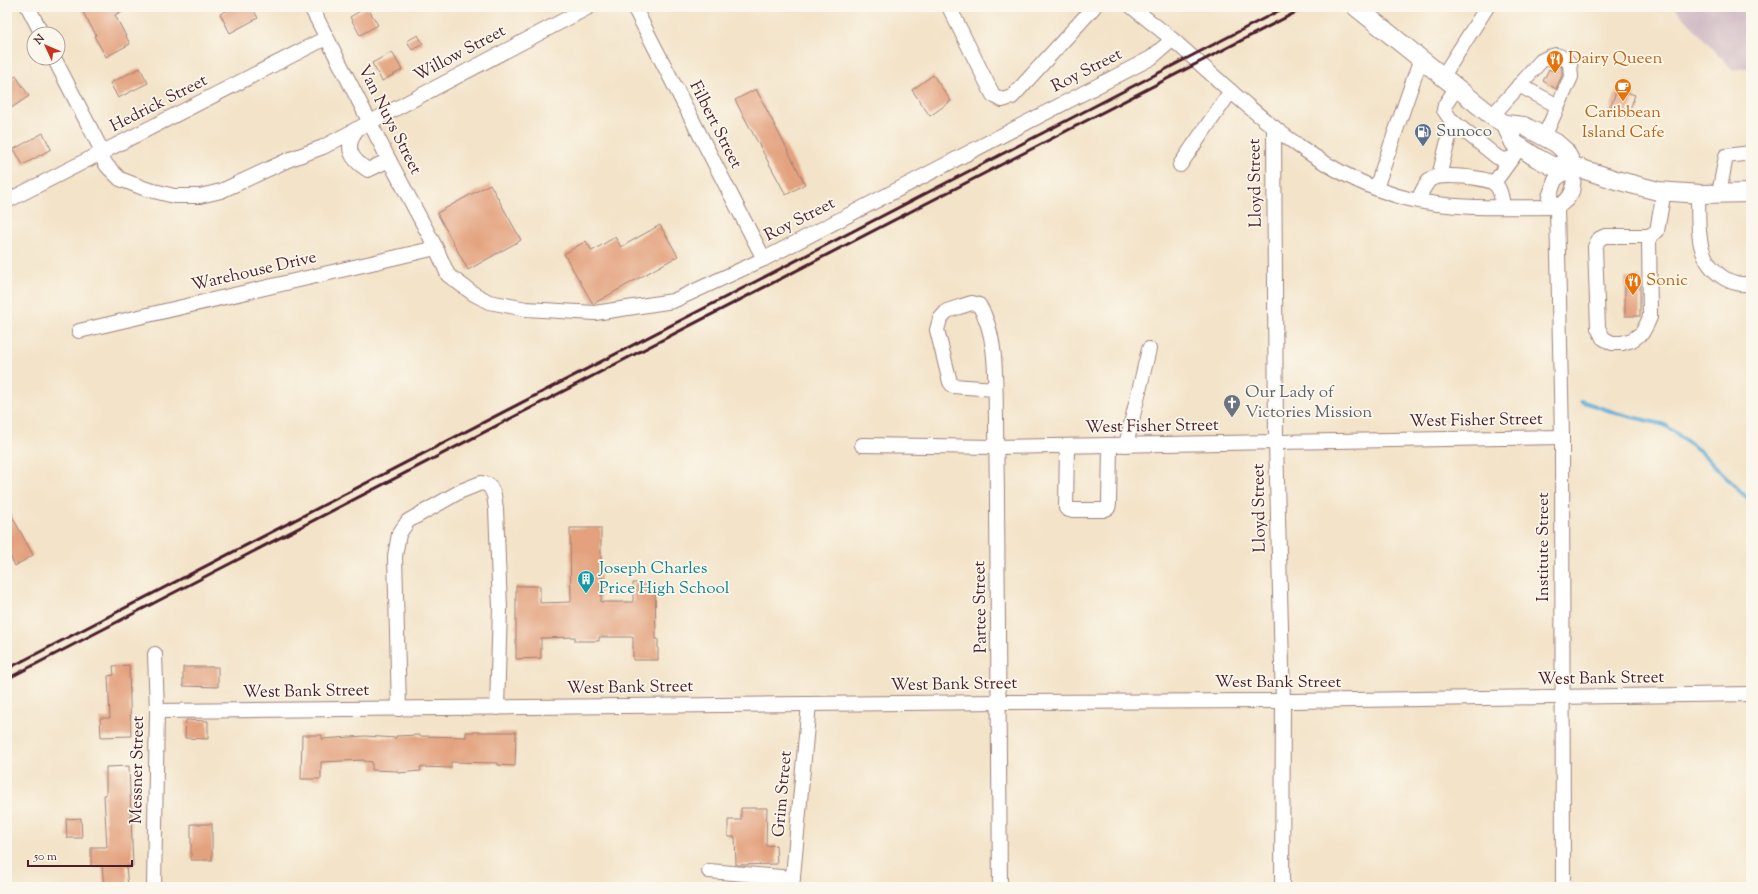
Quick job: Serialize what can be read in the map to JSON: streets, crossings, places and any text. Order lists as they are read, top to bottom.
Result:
{
  "streets": {
    "street": [
      "Willow Street",
      "Roy Street",
      "Hedrick Street",
      "Van Nuys Street",
      "Filbert Street",
      "Lloyd Street",
      "Warehouse Drive",
      "West Fisher Street",
      "Institute Street",
      "Partee Street",
      "West Bank Street",
      "Messner Street",
      "Grim Street"
    ]
  },
  "crossings": [
    ["Willow Street", "Hedrick Street"],
    ["Willow Street", "Van Nuys Street"],
    ["Roy Street", "Van Nuys Street"],
    ["Roy Street", "Filbert Street"],
    ["Roy Street", "Warehouse Drive"],
    ["Hedrick Street", "Van Nuys Street"],
    ["Van Nuys Street", "Warehouse Drive"],
    ["Lloyd Street", "West Fisher Street"],
    ["Lloyd Street", "West Bank Street"],
    ["West Fisher Street", "Institute Street"],
    ["West Fisher Street", "Partee Street"],
    ["Institute Street", "West Bank Street"],
    ["Partee Street", "West Bank Street"],
    ["West Bank Street", "Messner Street"],
    ["West Bank Street", "Grim Street"]
  ],
  "places": {
    "restaurant": ["Dairy Queen", "Sonic"],
    "cafe": ["Caribbean Island Cafe"],
    "fuel station": ["Sunoco"],
    "church": ["Our Lady of Victories Mission"],
    "building": ["Joseph Charles Price High School"]
  },
  "scale_bar": "50 m",
  "north": "top left"
}
